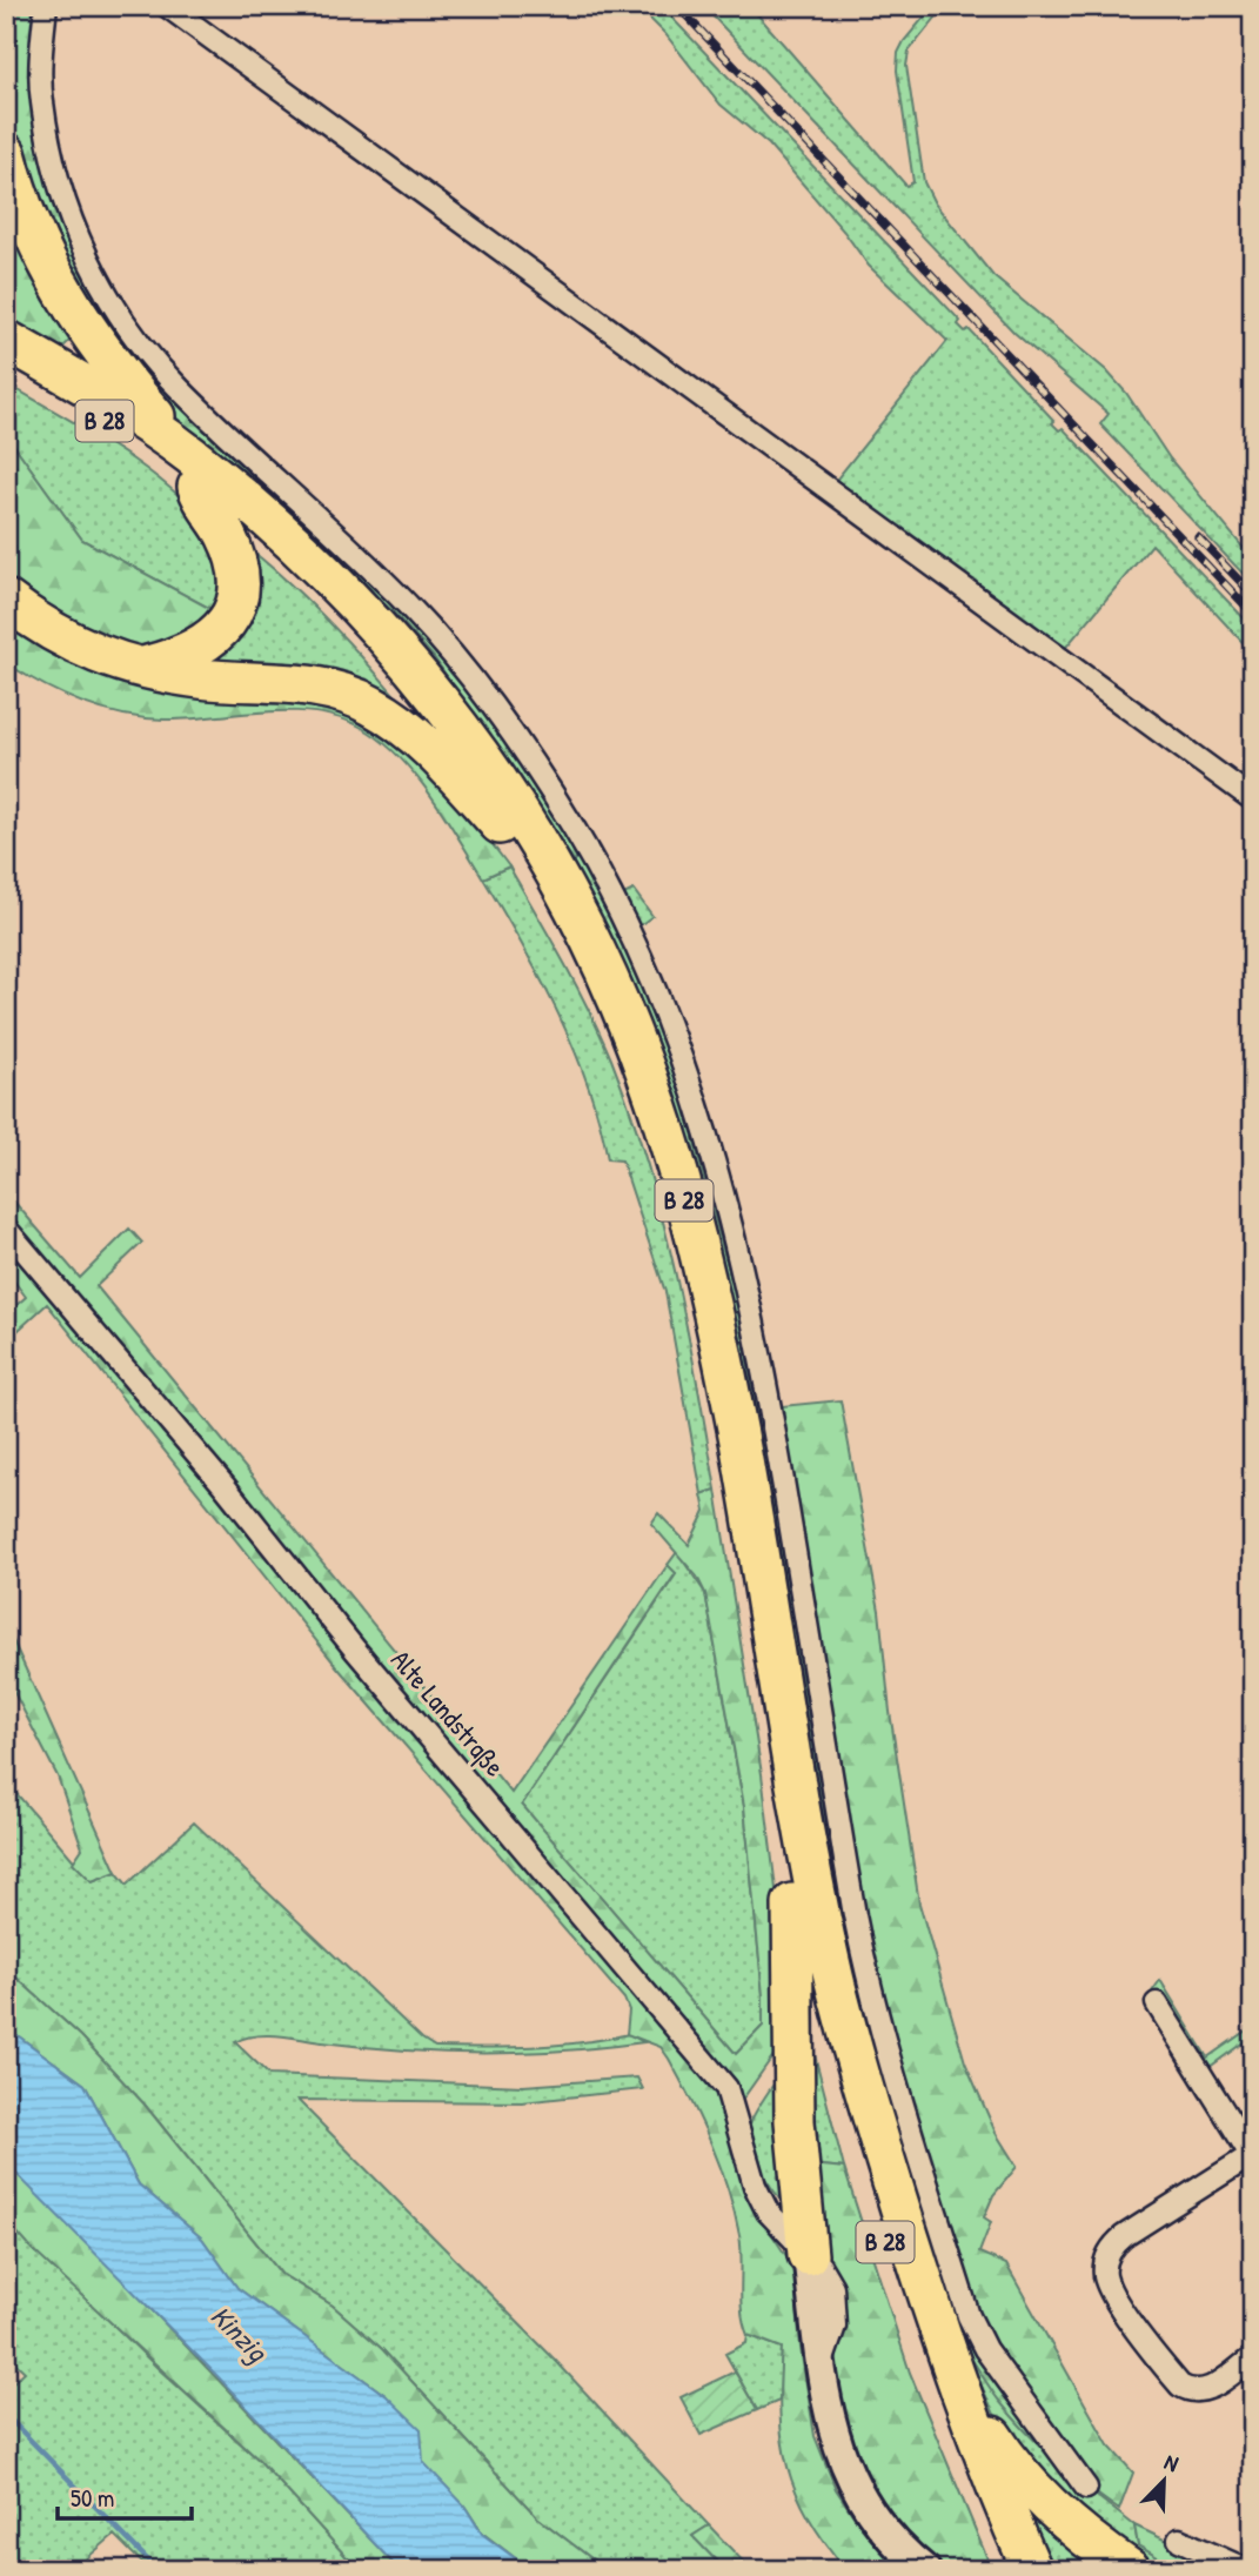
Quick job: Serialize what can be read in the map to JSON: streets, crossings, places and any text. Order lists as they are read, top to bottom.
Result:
{
  "streets": {
    "highway": ["B 28"],
    "street": ["Alte Landstraße"]
  },
  "water": ["Kinzig"],
  "scale_bar": "50 m",
  "north": "top right"
}
